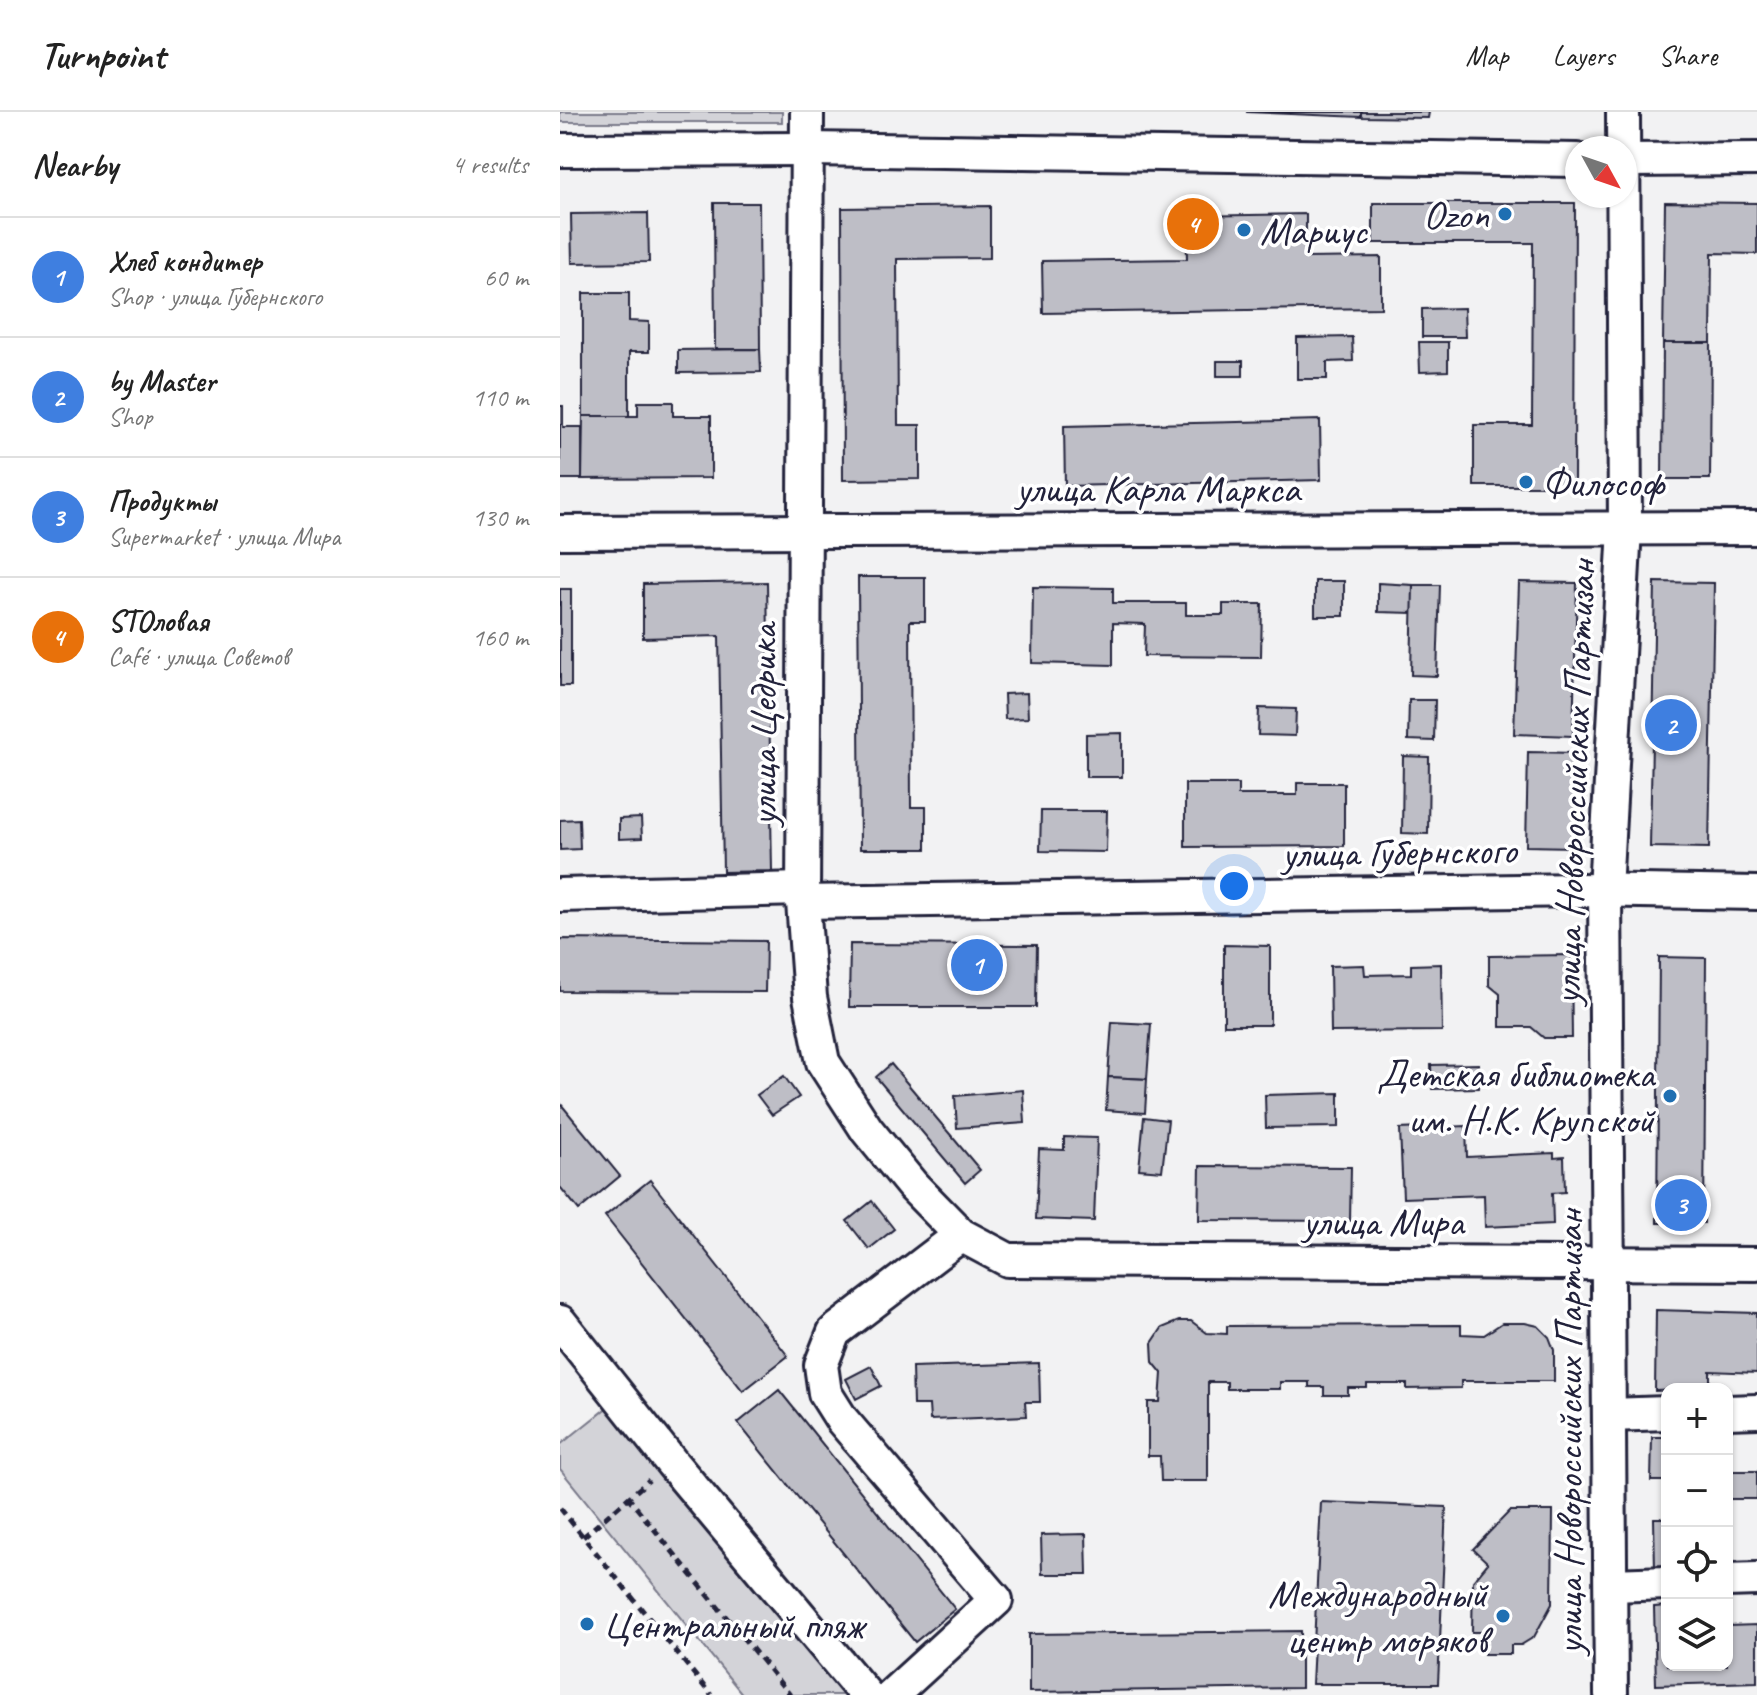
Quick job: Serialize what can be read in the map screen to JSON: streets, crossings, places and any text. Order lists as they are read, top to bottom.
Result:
{
  "streets": {
    "street": [
      "улица Карла Маркса",
      "улица Цедрика",
      "улица Новороссийских Партизан",
      "улица Губернского",
      "улица Мира"
    ]
  },
  "crossings": [
    ["улица Карла Маркса", "улица Цедрика"],
    ["улица Карла Маркса", "улица Новороссийских Партизан"],
    ["улица Цедрика", "улица Губернского"],
    ["улица Цедрика", "улица Мира"],
    ["улица Новороссийских Партизан", "улица Губернского"],
    ["улица Новороссийских Партизан", "улица Мира"]
  ],
  "places": [
    "Ozon",
    "Мариус",
    "Философ",
    "Детская библиотека им. Н.К. Крупской",
    "Международный центр моряков",
    "Центральный пляж"
  ],
  "north": "bottom right",
  "page": {
    "header": "Turnpoint",
    "nav": ["Map", "Layers", "Share"],
    "heading": ["Nearby", "4 results"],
    "pins": [
      "4",
      "2",
      "1",
      "3"
    ],
    "list": [
      {
        "mark": "1",
        "name": "Хлеб кондитер",
        "note": "Shop · улица Губернского",
        "value": "60 m"
      },
      {
        "mark": "2",
        "name": "by Master",
        "note": "Shop",
        "value": "110 m"
      },
      {
        "mark": "3",
        "name": "Продукты",
        "note": "Supermarket · улица Мира",
        "value": "130 m"
      },
      {
        "mark": "4",
        "name": "STOловая",
        "note": "Café · улица Советов",
        "value": "160 m"
      }
    ],
    "map_buttons": ["+", "−"]
  }
}
